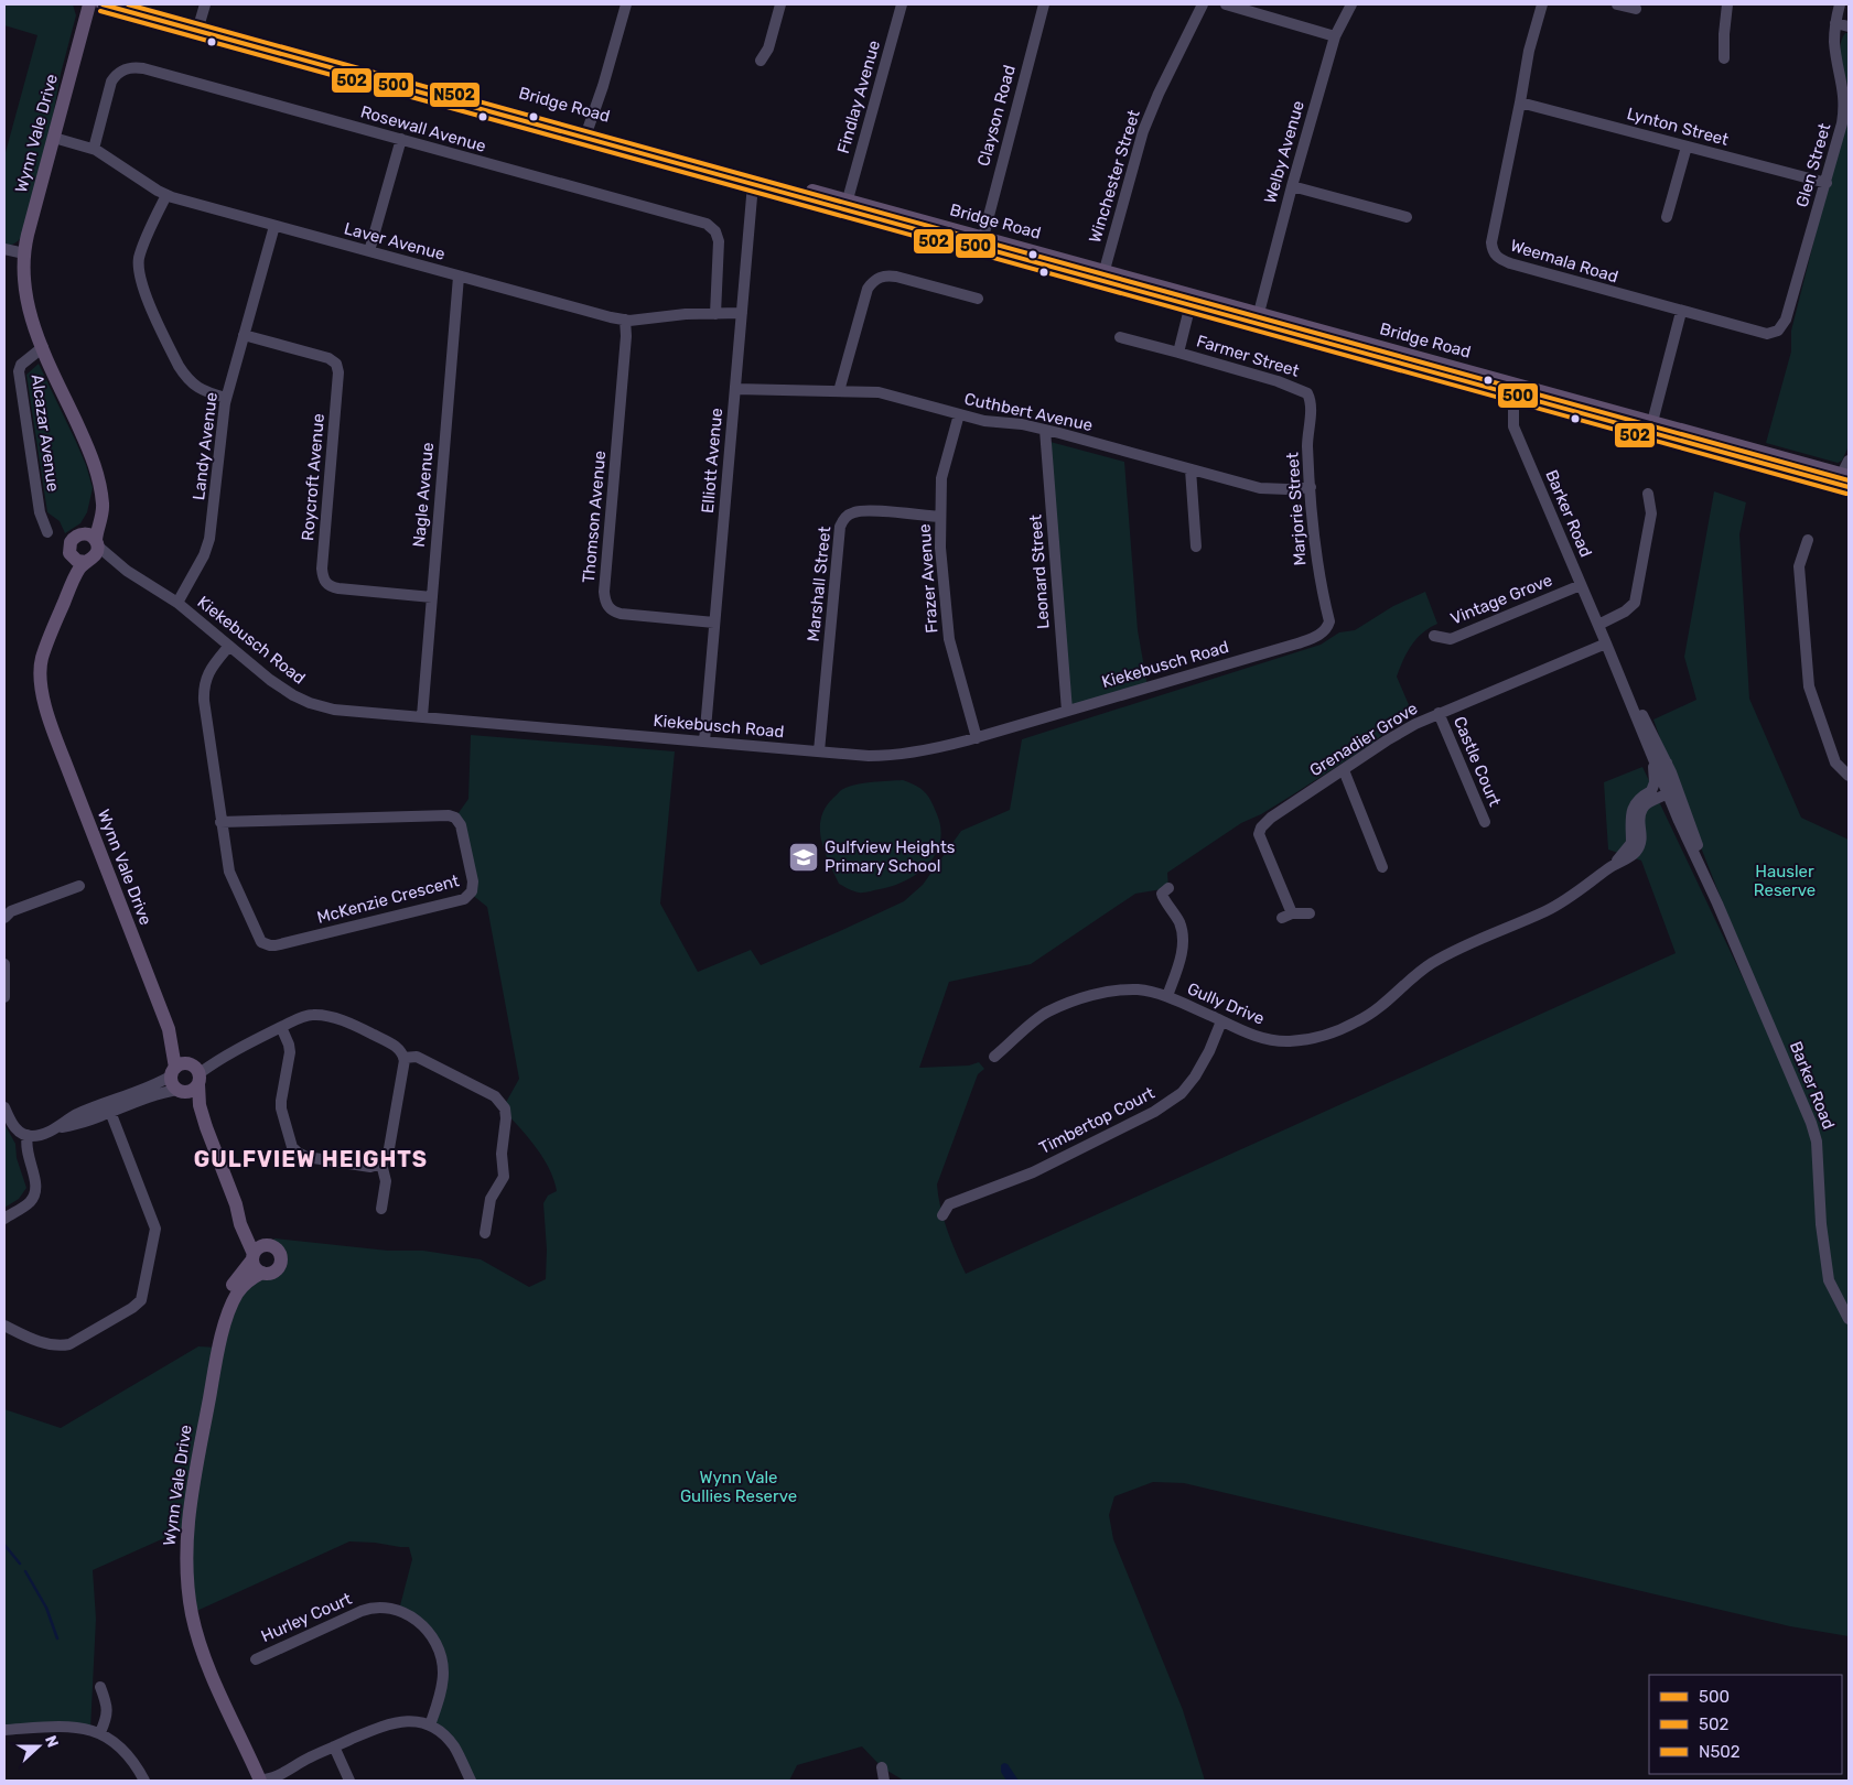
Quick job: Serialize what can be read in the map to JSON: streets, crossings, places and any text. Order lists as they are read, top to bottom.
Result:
{
  "streets": {
    "main road": ["Bridge Road", "Wynn Vale Drive"],
    "street": [
      "Findlay Avenue",
      "Clayson Road",
      "Lynton Street",
      "Rosewall Avenue",
      "Welby Avenue",
      "Glen Street",
      "Winchester Street",
      "Laver Avenue",
      "Weemala Road",
      "Farmer Street",
      "Cuthbert Avenue",
      "Alcazar Avenue",
      "Landy Avenue",
      "Elliott Avenue",
      "Roycroft Avenue",
      "Nagle Avenue",
      "Marjorie Street",
      "Barker Road",
      "Thomson Avenue",
      "Leonard Street",
      "Frazer Avenue",
      "Marshall Street",
      "Vintage Grove",
      "Kiekebusch Road",
      "Grenadier Grove",
      "Castle Court",
      "McKenzie Crescent",
      "Gully Drive",
      "Timbertop Court",
      "Hurley Court"
    ]
  },
  "crossings": [
    ["Findlay Avenue", "Bridge Road"],
    ["Bridge Road", "Clayson Road"],
    ["Bridge Road", "Welby Avenue"],
    ["Bridge Road", "Winchester Street"],
    ["Bridge Road", "Farmer Street"],
    ["Bridge Road", "Elliott Avenue"],
    ["Bridge Road", "Barker Road"],
    ["Lynton Street", "Glen Street"],
    ["Lynton Street", "Weemala Road"],
    ["Rosewall Avenue", "Laver Avenue"],
    ["Wynn Vale Drive", "Laver Avenue"],
    ["Wynn Vale Drive", "Alcazar Avenue"],
    ["Wynn Vale Drive", "Kiekebusch Road"],
    ["Glen Street", "Weemala Road"],
    ["Laver Avenue", "Landy Avenue"],
    ["Laver Avenue", "Elliott Avenue"],
    ["Laver Avenue", "Nagle Avenue"],
    ["Laver Avenue", "Thomson Avenue"],
    ["Farmer Street", "Marjorie Street"],
    ["Cuthbert Avenue", "Elliott Avenue"],
    ["Cuthbert Avenue", "Marjorie Street"],
    ["Cuthbert Avenue", "Leonard Street"],
    ["Cuthbert Avenue", "Frazer Avenue"],
    ["Landy Avenue", "Roycroft Avenue"],
    ["Landy Avenue", "Kiekebusch Road"],
    ["Elliott Avenue", "Thomson Avenue"],
    ["Elliott Avenue", "Kiekebusch Road"],
    ["Roycroft Avenue", "Nagle Avenue"],
    ["Nagle Avenue", "Kiekebusch Road"],
    ["Marjorie Street", "Kiekebusch Road"],
    ["Barker Road", "Vintage Grove"],
    ["Barker Road", "Grenadier Grove"],
    ["Barker Road", "Gully Drive"],
    ["Leonard Street", "Kiekebusch Road"],
    ["Frazer Avenue", "Marshall Street"],
    ["Frazer Avenue", "Kiekebusch Road"],
    ["Marshall Street", "Kiekebusch Road"],
    ["Kiekebusch Road", "McKenzie Crescent"],
    ["Grenadier Grove", "Castle Court"],
    ["Gully Drive", "Timbertop Court"]
  ],
  "districts": ["GULFVIEW HEIGHTS"],
  "parks": ["Hausler Reserve", "Wynn Vale Gullies Reserve"],
  "places": {
    "school or university": ["Gulfview Heights Primary School"]
  },
  "lines": ["transit line 500", "transit line N502", "transit line 502"],
  "legend": ["500", "502", "N502"],
  "north": "right"
}
